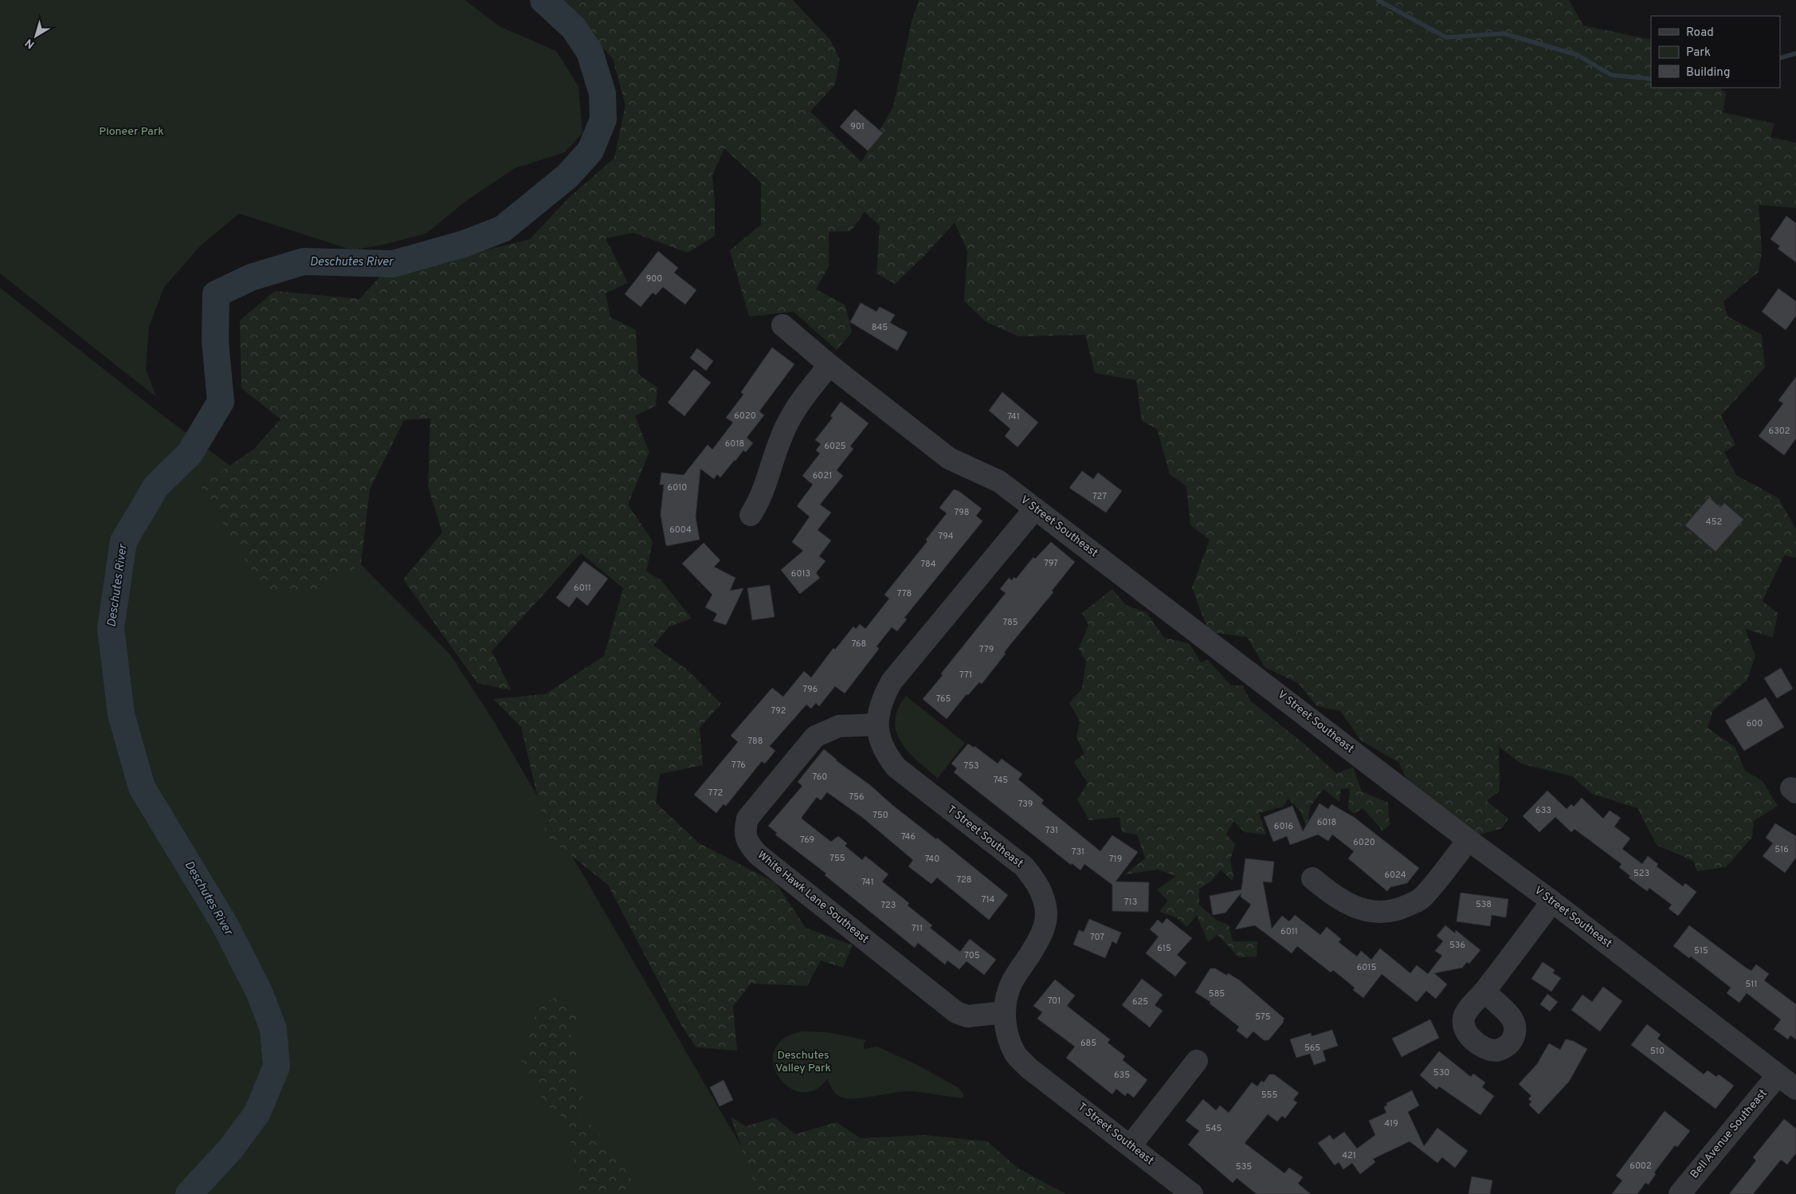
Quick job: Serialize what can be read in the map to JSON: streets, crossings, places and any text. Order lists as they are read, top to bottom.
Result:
{
  "streets": {
    "street": [
      "V Street Southeast",
      "T Street Southeast",
      "White Hawk Lane Southeast",
      "Bell Avenue Southeast"
    ]
  },
  "crossings": [
    ["V Street Southeast", "T Street Southeast"],
    ["V Street Southeast", "Bell Avenue Southeast"],
    ["T Street Southeast", "White Hawk Lane Southeast"]
  ],
  "water": ["Deschutes River"],
  "parks": ["Pioneer Park", "Deschutes Valley Park"],
  "house_numbers": [
    "901",
    "900",
    "845",
    "6020",
    "741",
    "6302",
    "6018",
    "6025",
    "6021",
    "6010",
    "727",
    "798",
    "452",
    "6004",
    "794",
    "797",
    "784",
    "6013",
    "6011",
    "778",
    "785",
    "768",
    "779",
    "771",
    "796",
    "765",
    "792",
    "600",
    "788",
    "776",
    "753",
    "760",
    "745",
    "772",
    "756",
    "739",
    "633",
    "750",
    "6018",
    "6016",
    "731",
    "746",
    "769",
    "6020",
    "516",
    "731",
    "755",
    "740",
    "719",
    "523",
    "6024",
    "728",
    "741",
    "714",
    "713",
    "538",
    "723",
    "711",
    "6011",
    "707",
    "536",
    "615",
    "515",
    "705",
    "6015",
    "511",
    "585",
    "701",
    "625",
    "575",
    "685",
    "565",
    "510",
    "530",
    "635",
    "555",
    "419",
    "545",
    "421",
    "6002",
    "535"
  ],
  "legend": ["Road", "Park", "Building"],
  "north": "bottom left"
}
